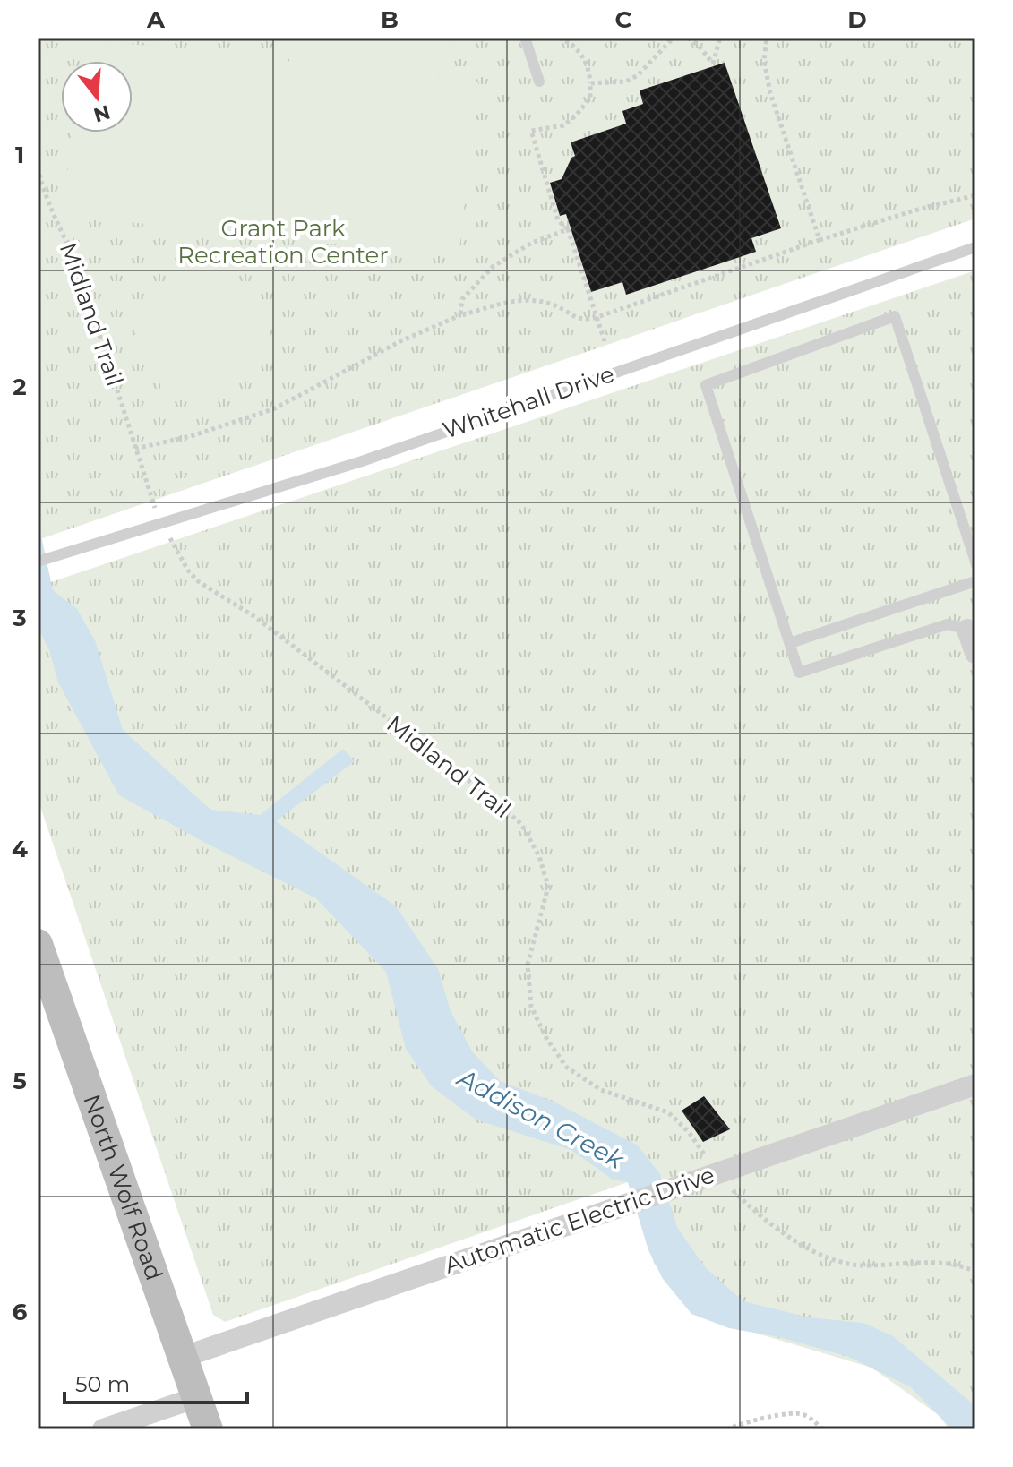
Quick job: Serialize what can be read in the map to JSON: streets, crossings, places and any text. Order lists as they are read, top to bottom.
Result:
{
  "streets": {
    "main road": ["North Wolf Road"],
    "street": ["Automatic Electric Drive"],
    "lane": ["Whitehall Drive"],
    "path": ["Midland Trail"]
  },
  "crossings": [
    ["Midland Trail", "Automatic Electric Drive"],
    ["North Wolf Road", "Automatic Electric Drive"]
  ],
  "water": ["Addison Creek"],
  "parks": ["Grant Park Recreation Center"],
  "scale_bar": "50 m",
  "north": "bottom",
  "grid": {
    "columns": [
      "A",
      "B",
      "C",
      "D"
    ],
    "rows": [
      "1",
      "2",
      "3",
      "4",
      "5",
      "6"
    ]
  }
}
